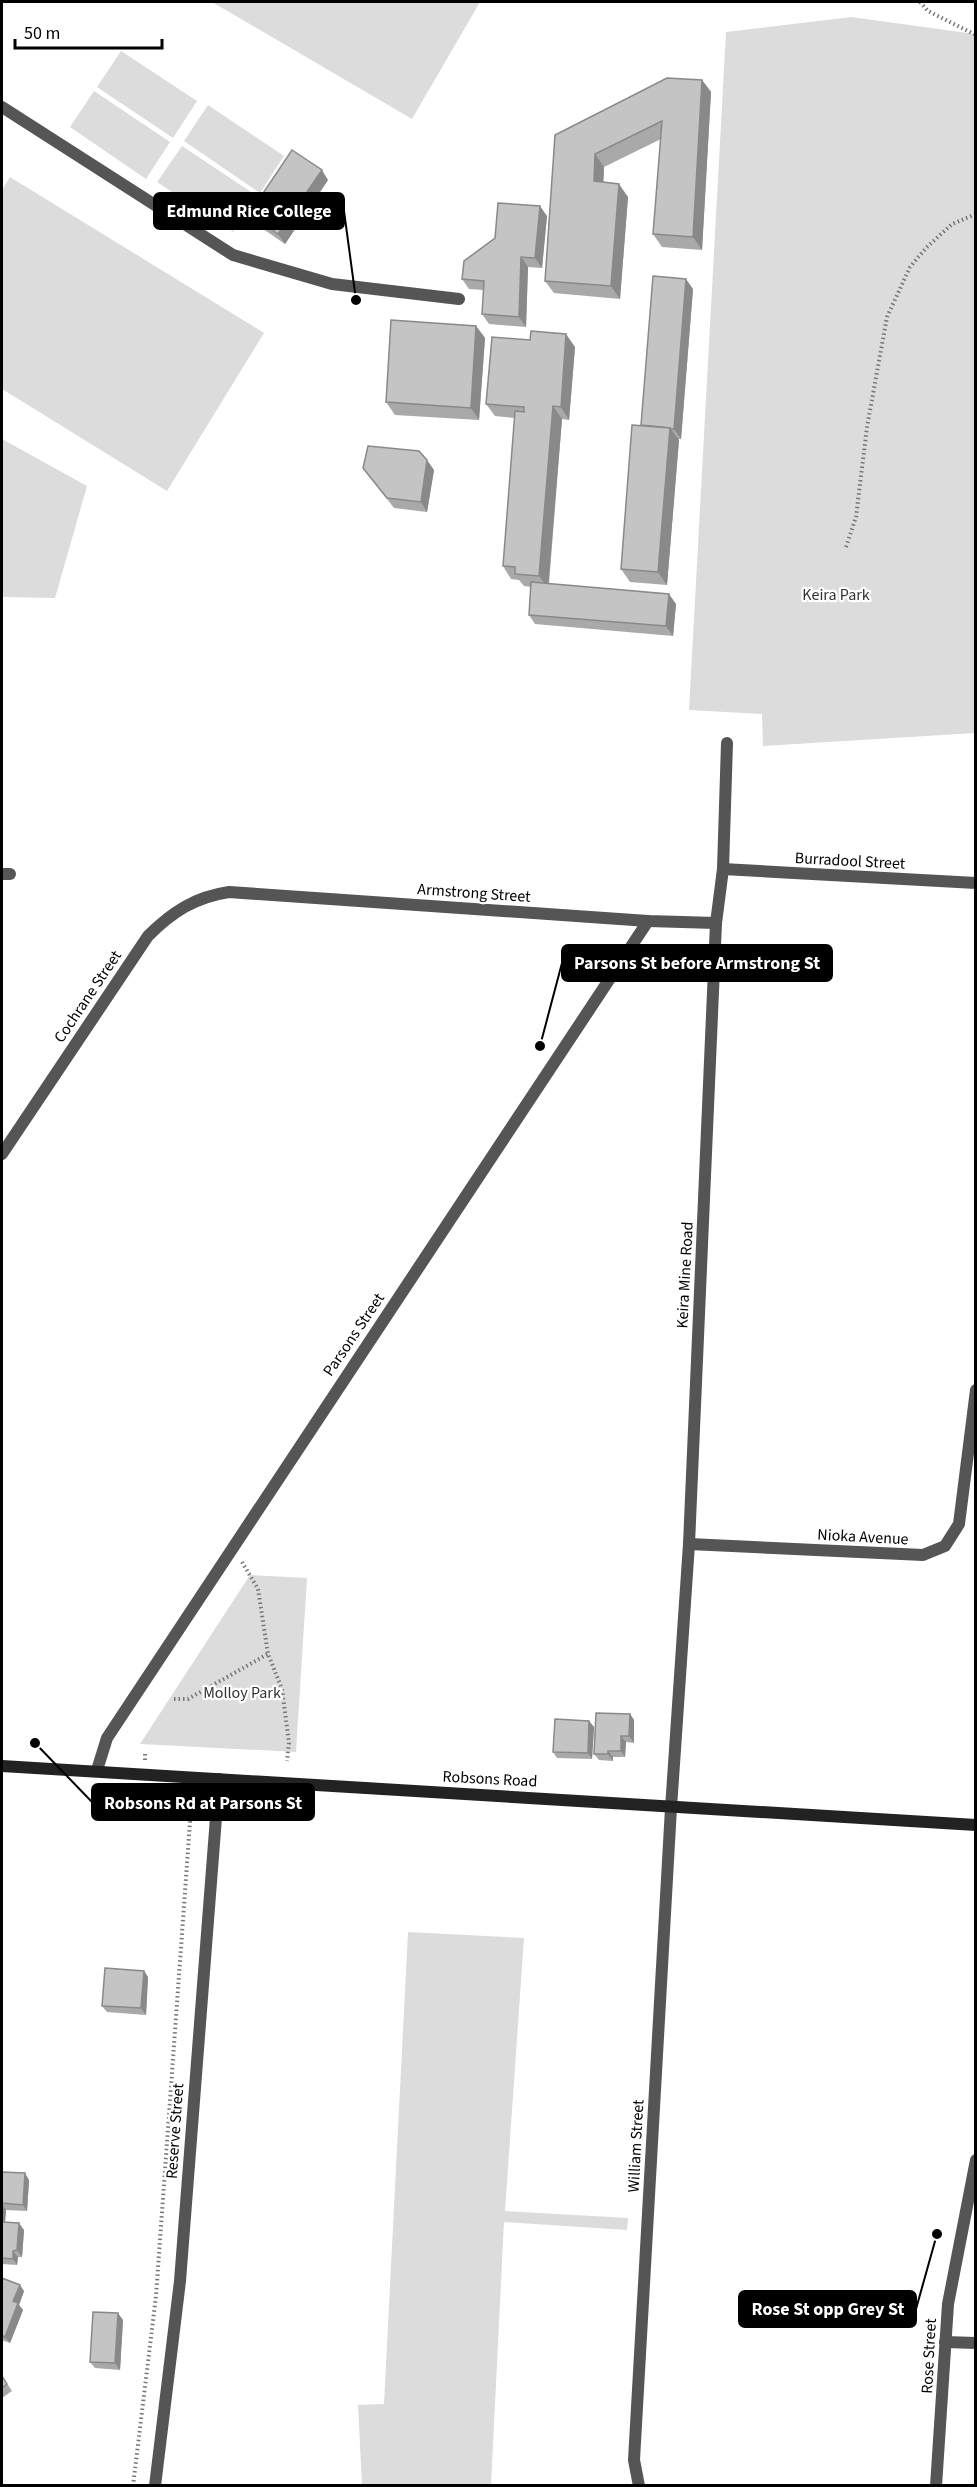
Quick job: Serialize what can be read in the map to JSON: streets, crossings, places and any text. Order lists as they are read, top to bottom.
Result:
{
  "streets": {
    "main road": ["Robsons Road"],
    "street": [
      "Burradool Street",
      "Armstrong Street",
      "Cochrane Street",
      "Keira Mine Road",
      "Parsons Street",
      "Nioka Avenue",
      "Reserve Street",
      "William Street",
      "Rose Street"
    ]
  },
  "crossings": [
    ["Burradool Street", "Keira Mine Road"],
    ["Armstrong Street", "Cochrane Street"],
    ["Armstrong Street", "Keira Mine Road"],
    ["Armstrong Street", "Parsons Street"],
    ["Keira Mine Road", "Nioka Avenue"],
    ["Keira Mine Road", "Robsons Road"],
    ["Keira Mine Road", "William Street"],
    ["Parsons Street", "Robsons Road"],
    ["Robsons Road", "Reserve Street"],
    ["Robsons Road", "William Street"]
  ],
  "parks": ["Keira Park", "Molloy Park"],
  "places": [
    "Edmund Rice College",
    "Parsons St before Armstrong St",
    "Robsons Rd at Parsons St",
    "Rose St opp Grey St"
  ],
  "scale_bar": "50 m"
}
